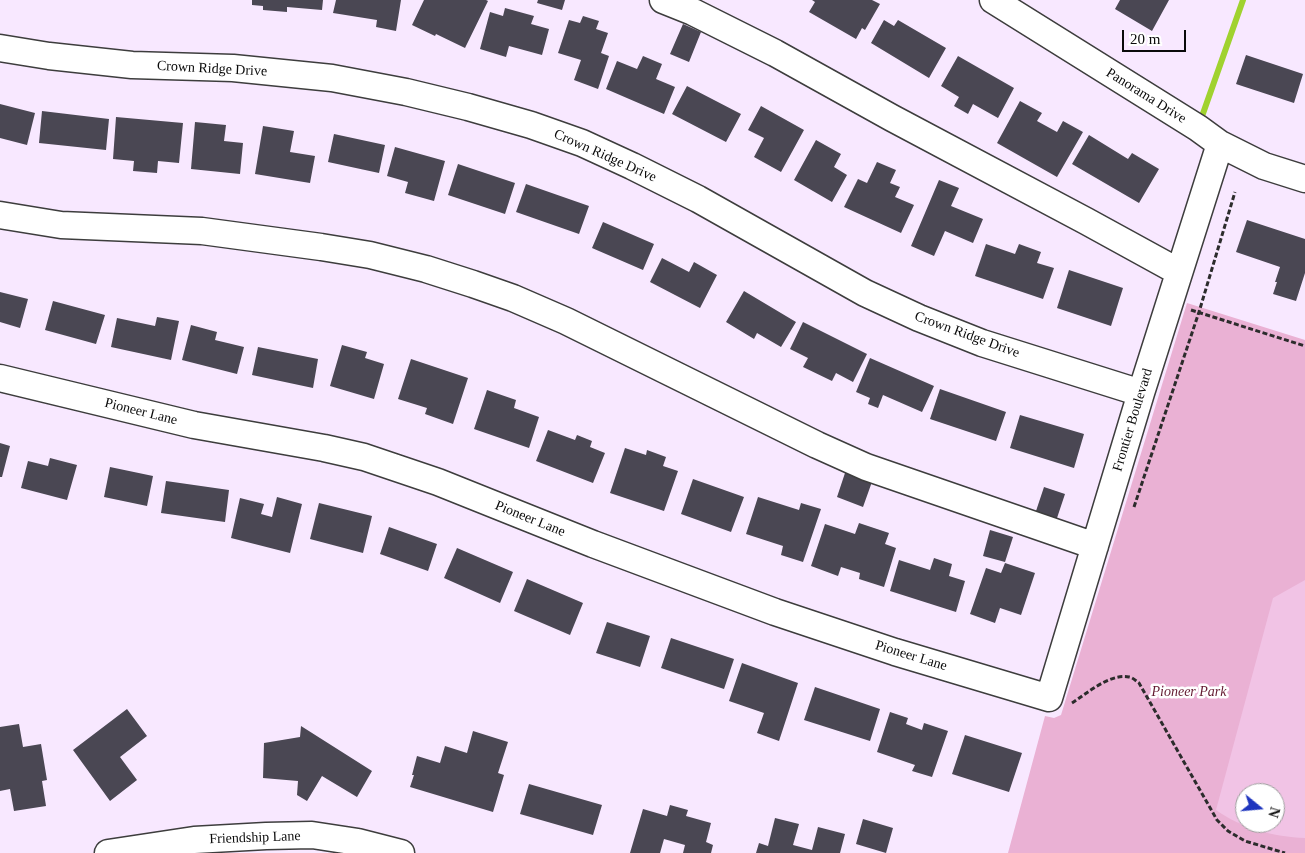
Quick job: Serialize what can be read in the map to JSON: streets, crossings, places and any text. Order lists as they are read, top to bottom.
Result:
{
  "streets": {
    "street": [
      "Crown Ridge Drive",
      "Panorama Drive",
      "Pioneer Lane",
      "Frontier Boulevard",
      "Friendship Lane"
    ]
  },
  "crossings": [
    ["Crown Ridge Drive", "Frontier Boulevard"],
    ["Panorama Drive", "Frontier Boulevard"],
    ["Pioneer Lane", "Frontier Boulevard"]
  ],
  "parks": ["Pioneer Park"],
  "scale_bar": "20 m",
  "north": "right"
}
